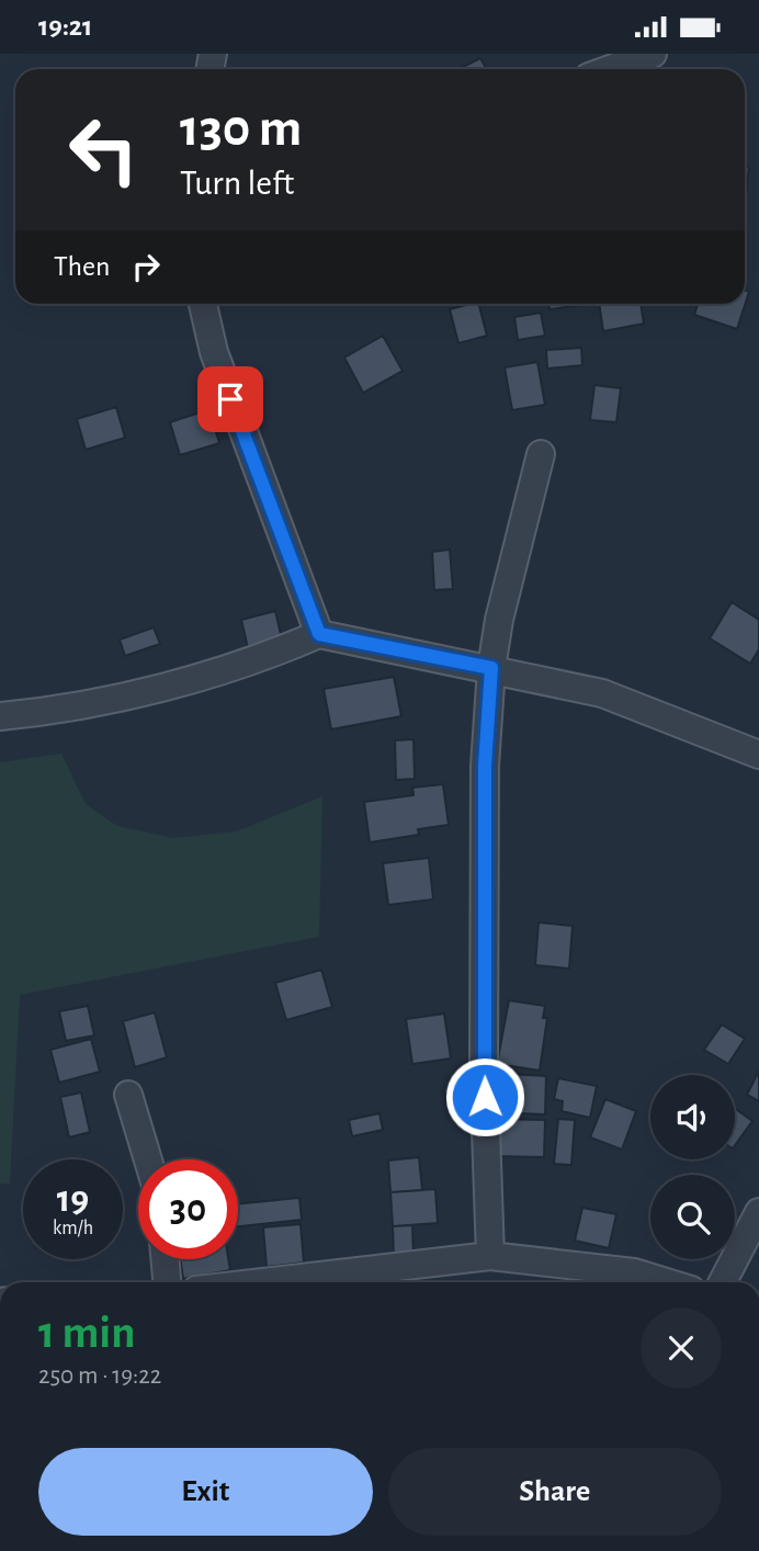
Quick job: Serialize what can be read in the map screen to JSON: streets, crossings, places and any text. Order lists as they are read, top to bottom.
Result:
{
  "page": {
    "status": "19:21",
    "turn": ["130 m", "Turn left"],
    "then": "Then",
    "speed": "19 km/h",
    "limit": "30",
    "heading": ["1 min", "250 m · 19:22"],
    "buttons": ["Exit", "Share"]
  }
}
